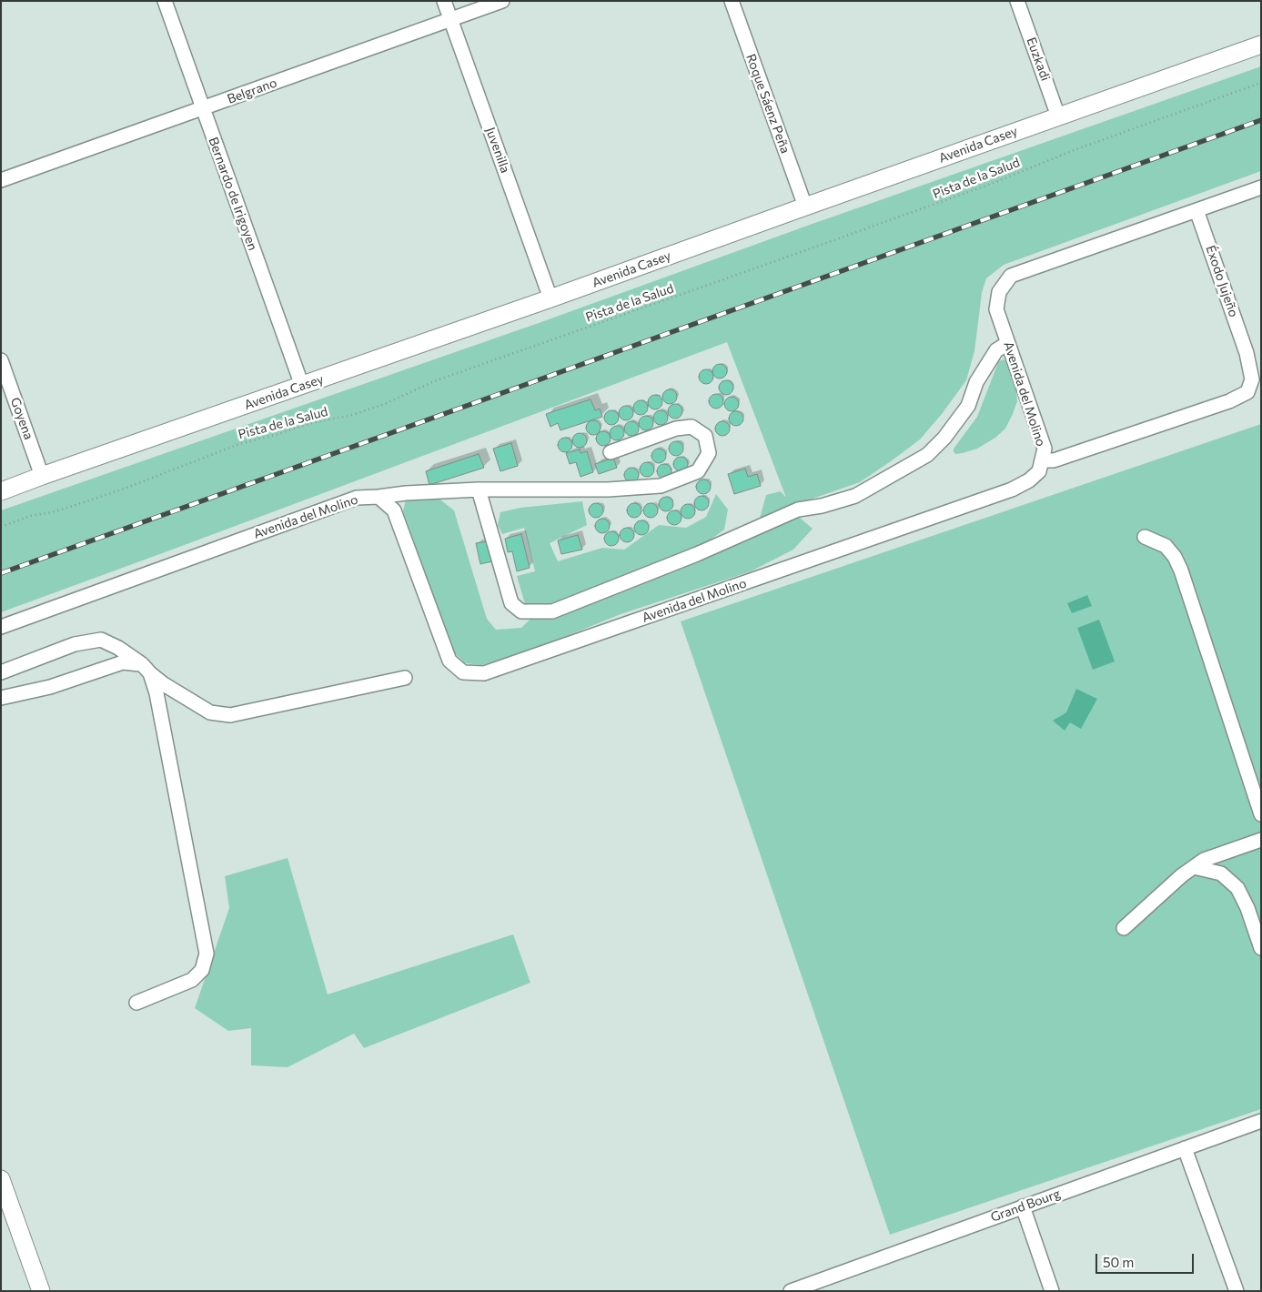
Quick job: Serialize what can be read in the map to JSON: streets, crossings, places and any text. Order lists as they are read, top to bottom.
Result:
{
  "streets": {
    "main road": ["Avenida Casey"],
    "street": [
      "Euzkadi",
      "Belgrano",
      "Roque Sáenz Peña",
      "Juvenilla",
      "Bernardo de Irigoyen",
      "Éxodo Jujeño",
      "Avenida del Molino",
      "Goyena",
      "Grand Bourg"
    ],
    "path": ["Pista de la Salud"]
  },
  "crossings": [
    ["Euzkadi", "Avenida Casey"],
    ["Belgrano", "Juvenilla"],
    ["Belgrano", "Bernardo de Irigoyen"],
    ["Roque Sáenz Peña", "Avenida Casey"],
    ["Avenida Casey", "Juvenilla"],
    ["Avenida Casey", "Bernardo de Irigoyen"],
    ["Avenida Casey", "Goyena"],
    ["Éxodo Jujeño", "Avenida del Molino"]
  ],
  "scale_bar": "50 m"
}
